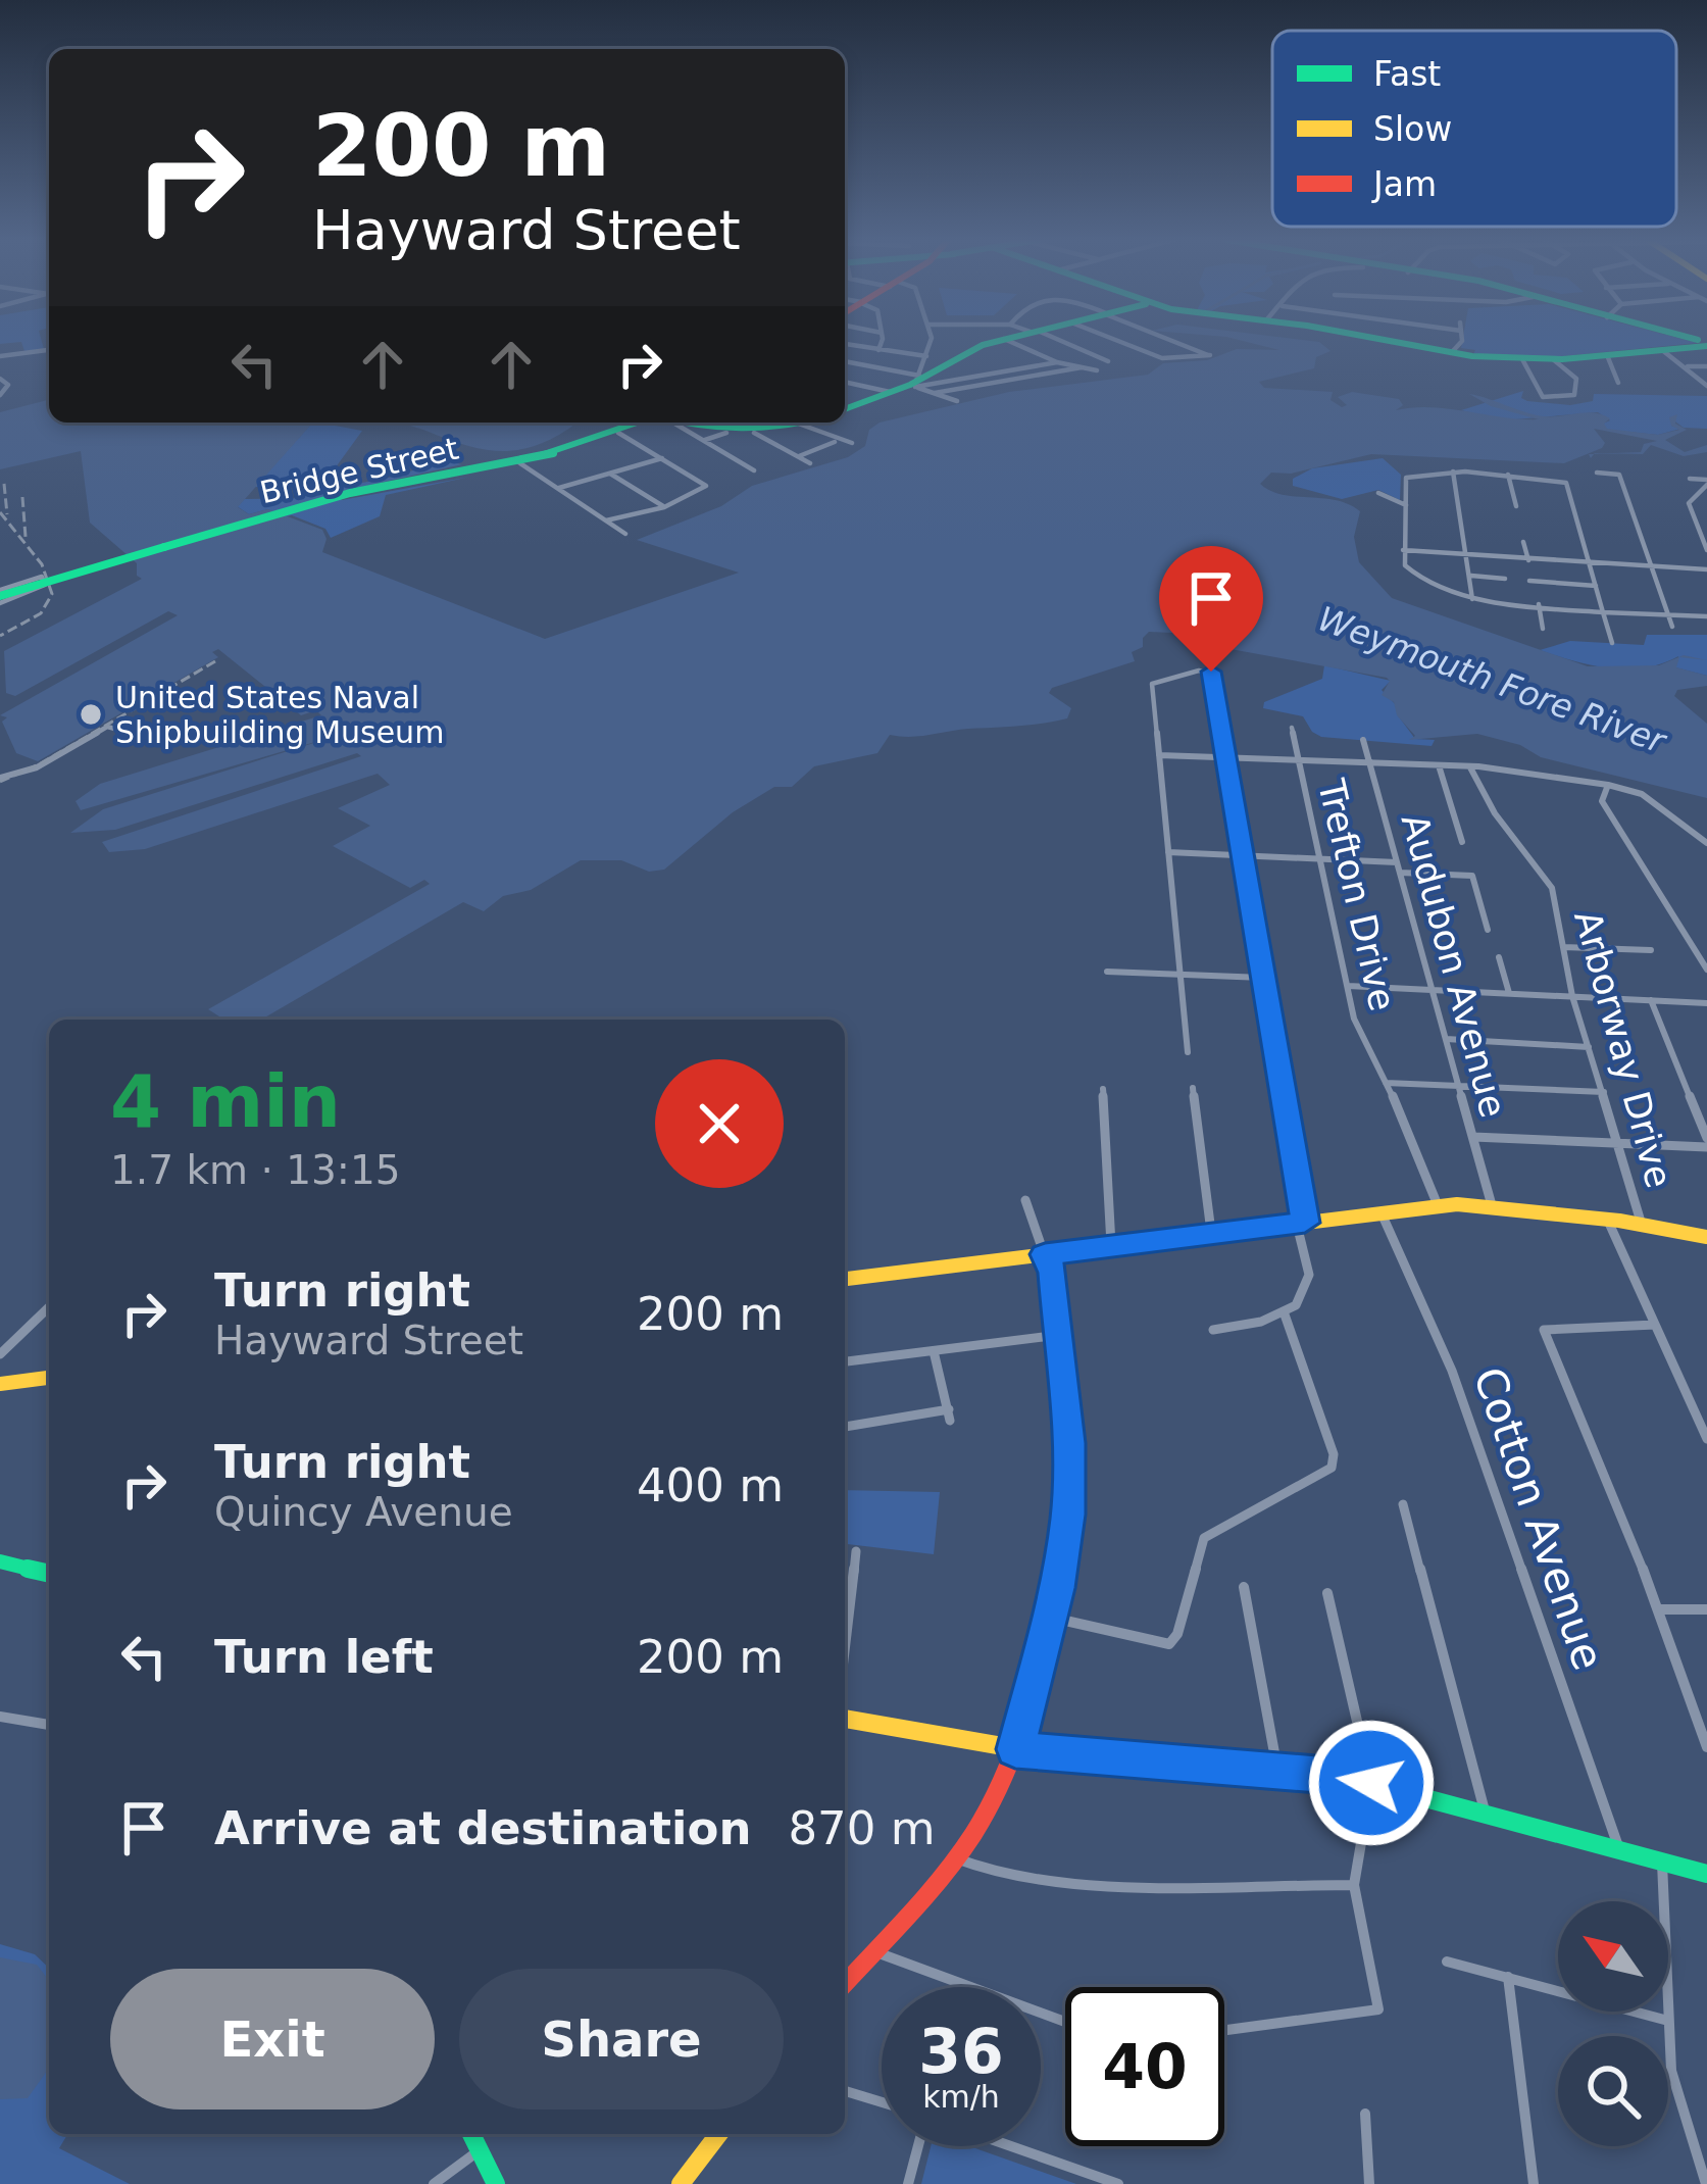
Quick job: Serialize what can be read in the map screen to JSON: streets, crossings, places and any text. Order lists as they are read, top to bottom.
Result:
{
  "streets": {
    "street": [
      "Bridge Street",
      "Trefton Drive",
      "Audubon Avenue",
      "Arborway Drive",
      "Cotton Avenue"
    ]
  },
  "water": ["Weymouth Fore River"],
  "places": ["United States Naval Shipbuilding Museum"],
  "legend": ["Fast", "Slow", "Jam"],
  "north": "top left",
  "page": {
    "turn": ["200 m", "Hayward Street"],
    "heading": ["4 min", "1.7 km · 13:15"],
    "list": [
      {
        "name": "Turn right",
        "note": "Hayward Street",
        "value": "200 m"
      },
      {
        "name": "Turn right",
        "note": "Quincy Avenue",
        "value": "400 m"
      },
      {
        "name": "Turn left",
        "value": "200 m"
      },
      {
        "name": "Arrive at destination",
        "value": "870 m"
      }
    ],
    "buttons": ["Exit", "Share"],
    "speed": "36 km/h",
    "limit": "40"
  }
}
